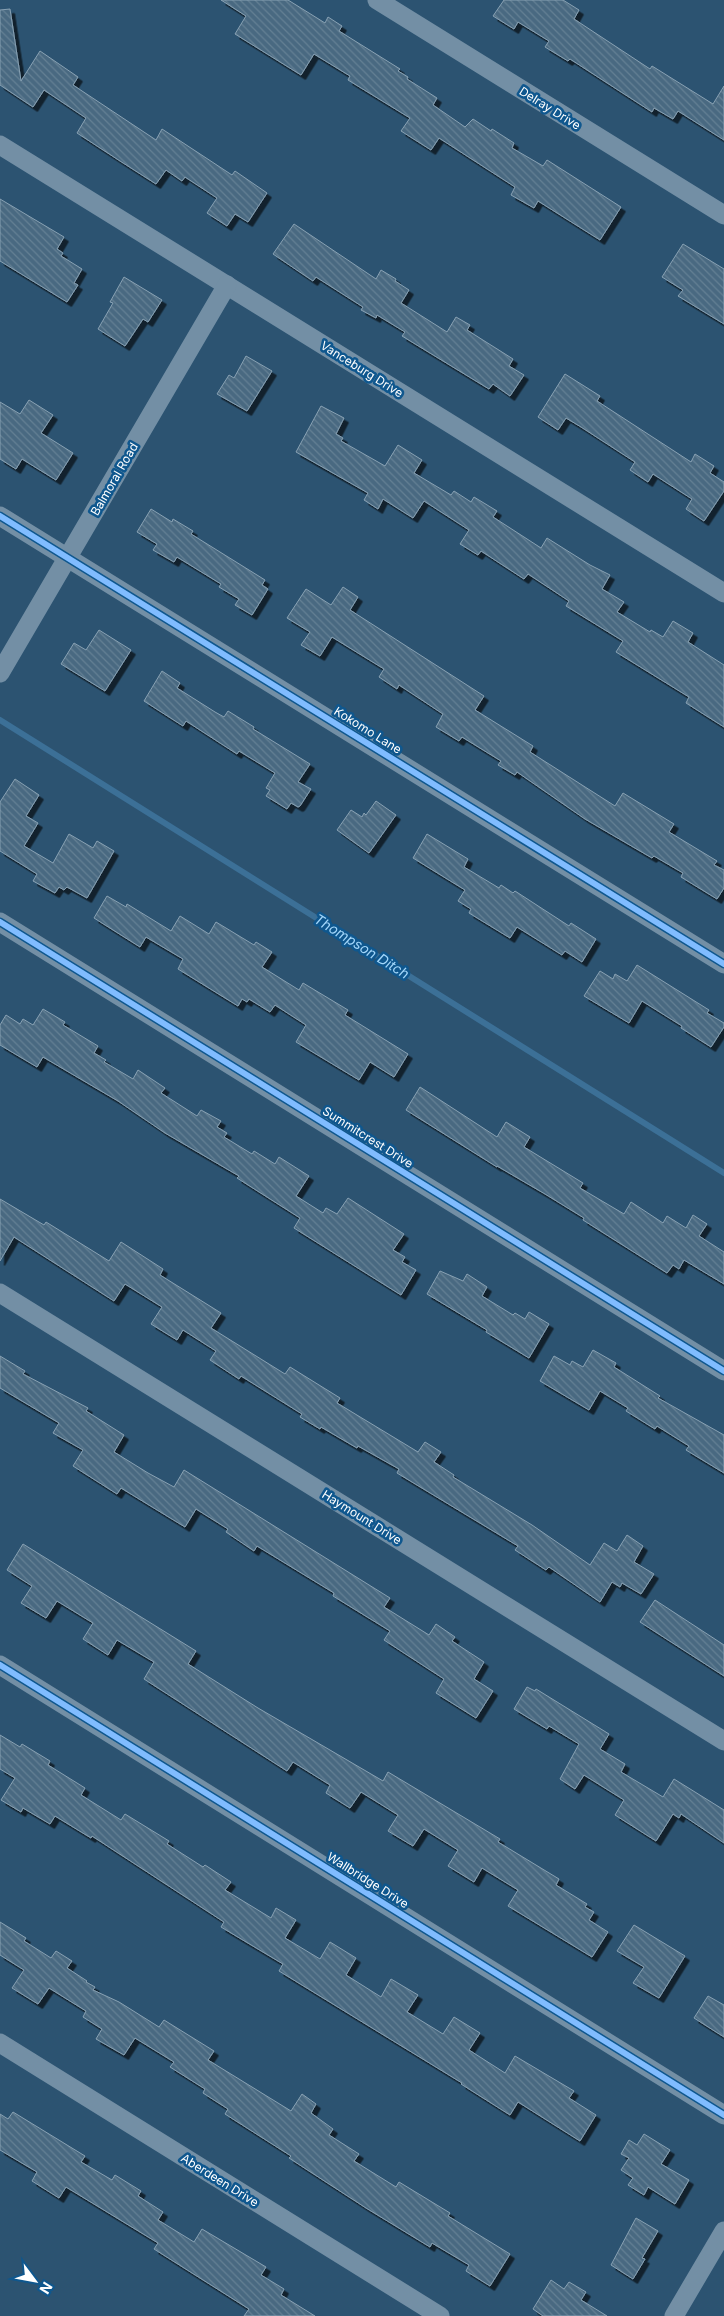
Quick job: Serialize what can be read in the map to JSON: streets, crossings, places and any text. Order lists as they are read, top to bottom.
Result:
{
  "streets": {
    "street": [
      "Delray Drive",
      "Vanceburg Drive",
      "Balmoral Road",
      "Kokomo Lane",
      "Summitcrest Drive",
      "Haymount Drive",
      "Wallbridge Drive",
      "Aberdeen Drive"
    ]
  },
  "crossings": [
    ["Vanceburg Drive", "Balmoral Road"],
    ["Balmoral Road", "Kokomo Lane"]
  ],
  "water": ["Thompson Ditch"],
  "north": "bottom right"
}
